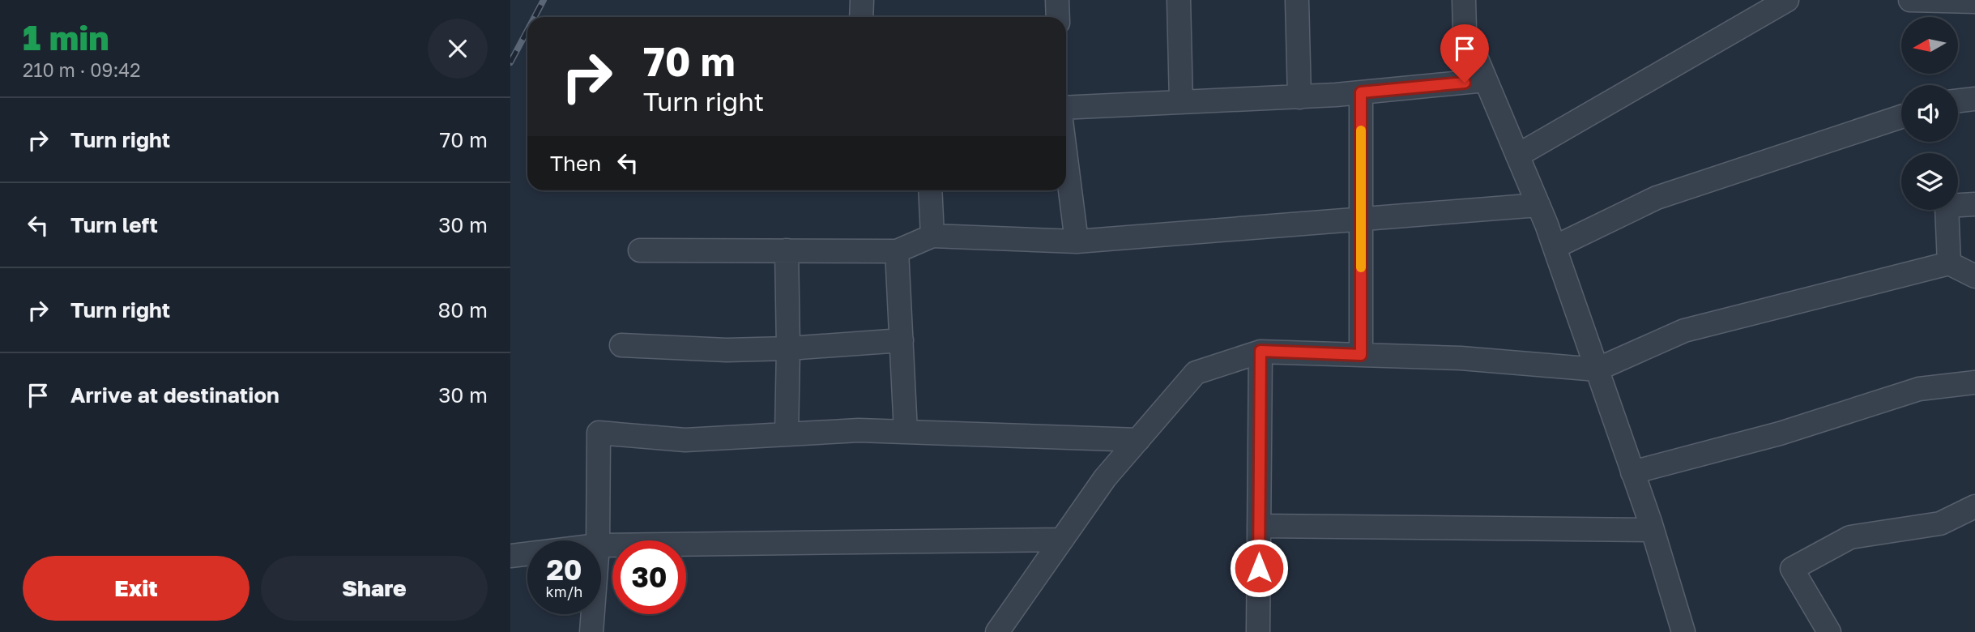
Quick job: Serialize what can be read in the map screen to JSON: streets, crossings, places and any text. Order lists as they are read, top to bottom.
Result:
{
  "north": "left",
  "page": {
    "heading": ["1 min", "210 m · 09:42"],
    "turn": ["70 m", "Turn right"],
    "list": [
      {
        "name": "Turn right",
        "value": "70 m"
      },
      {
        "name": "Turn left",
        "value": "30 m"
      },
      {
        "name": "Turn right",
        "value": "80 m"
      },
      {
        "name": "Arrive at destination",
        "value": "30 m"
      }
    ],
    "then": "Then",
    "speed": "20 km/h",
    "limit": "30",
    "buttons": ["Exit", "Share"]
  }
}
